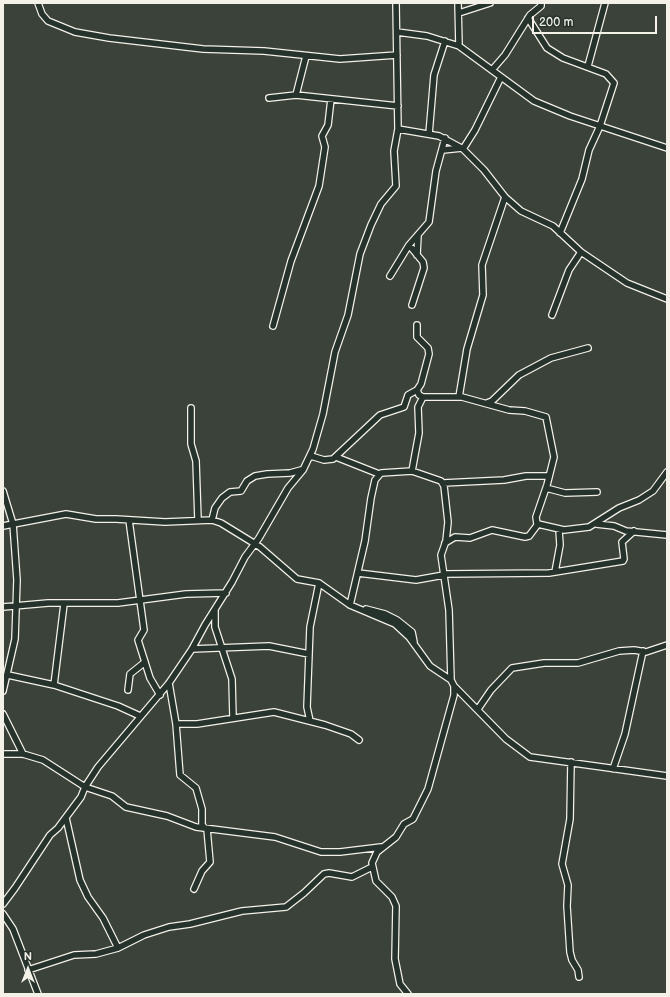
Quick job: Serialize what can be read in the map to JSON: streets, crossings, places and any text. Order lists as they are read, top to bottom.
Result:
{
  "scale_bar": "200 m",
  "north": "top"
}
